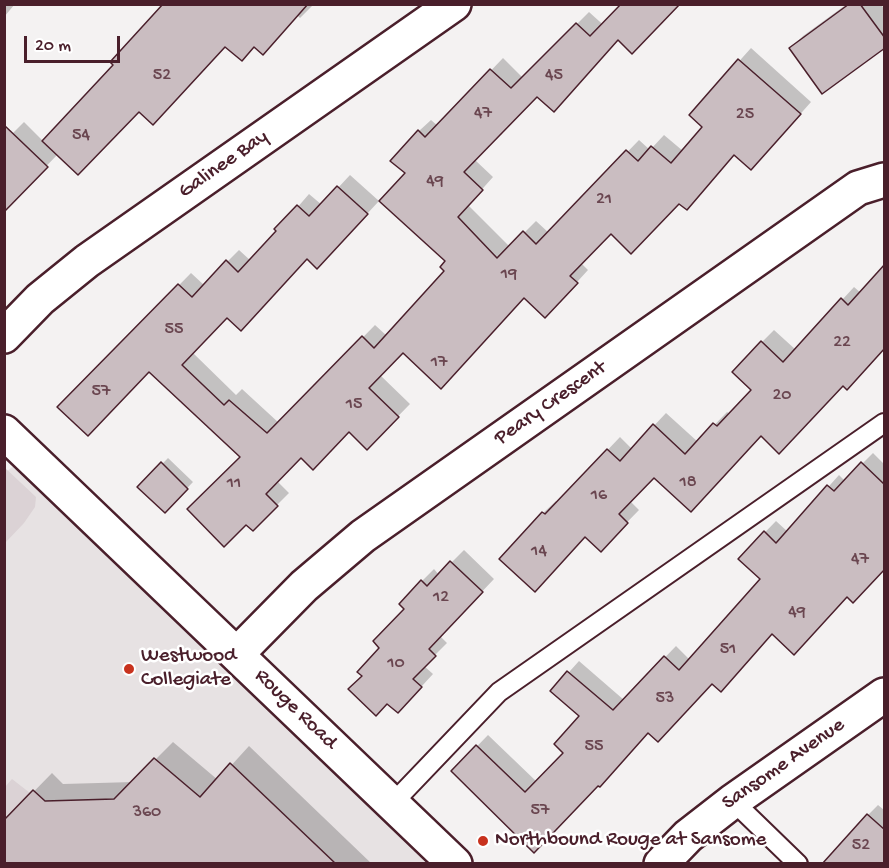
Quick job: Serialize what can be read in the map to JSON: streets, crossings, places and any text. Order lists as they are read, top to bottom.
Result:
{
  "streets": {
    "street": [
      "Galinee Bay",
      "Peary Crescent",
      "Rouge Road",
      "Sansome Avenue"
    ]
  },
  "crossings": [
    ["Peary Crescent", "Rouge Road"]
  ],
  "places": ["Westwood Collegiate", "Northbound Rouge at Sansome"],
  "house_numbers": [
    "52",
    "45",
    "47",
    "25",
    "54",
    "49",
    "21",
    "19",
    "55",
    "22",
    "17",
    "57",
    "20",
    "15",
    "18",
    "11",
    "16",
    "14",
    "47",
    "12",
    "49",
    "51",
    "10",
    "53",
    "55",
    "57",
    "360",
    "52"
  ],
  "scale_bar": "20 m"
}
